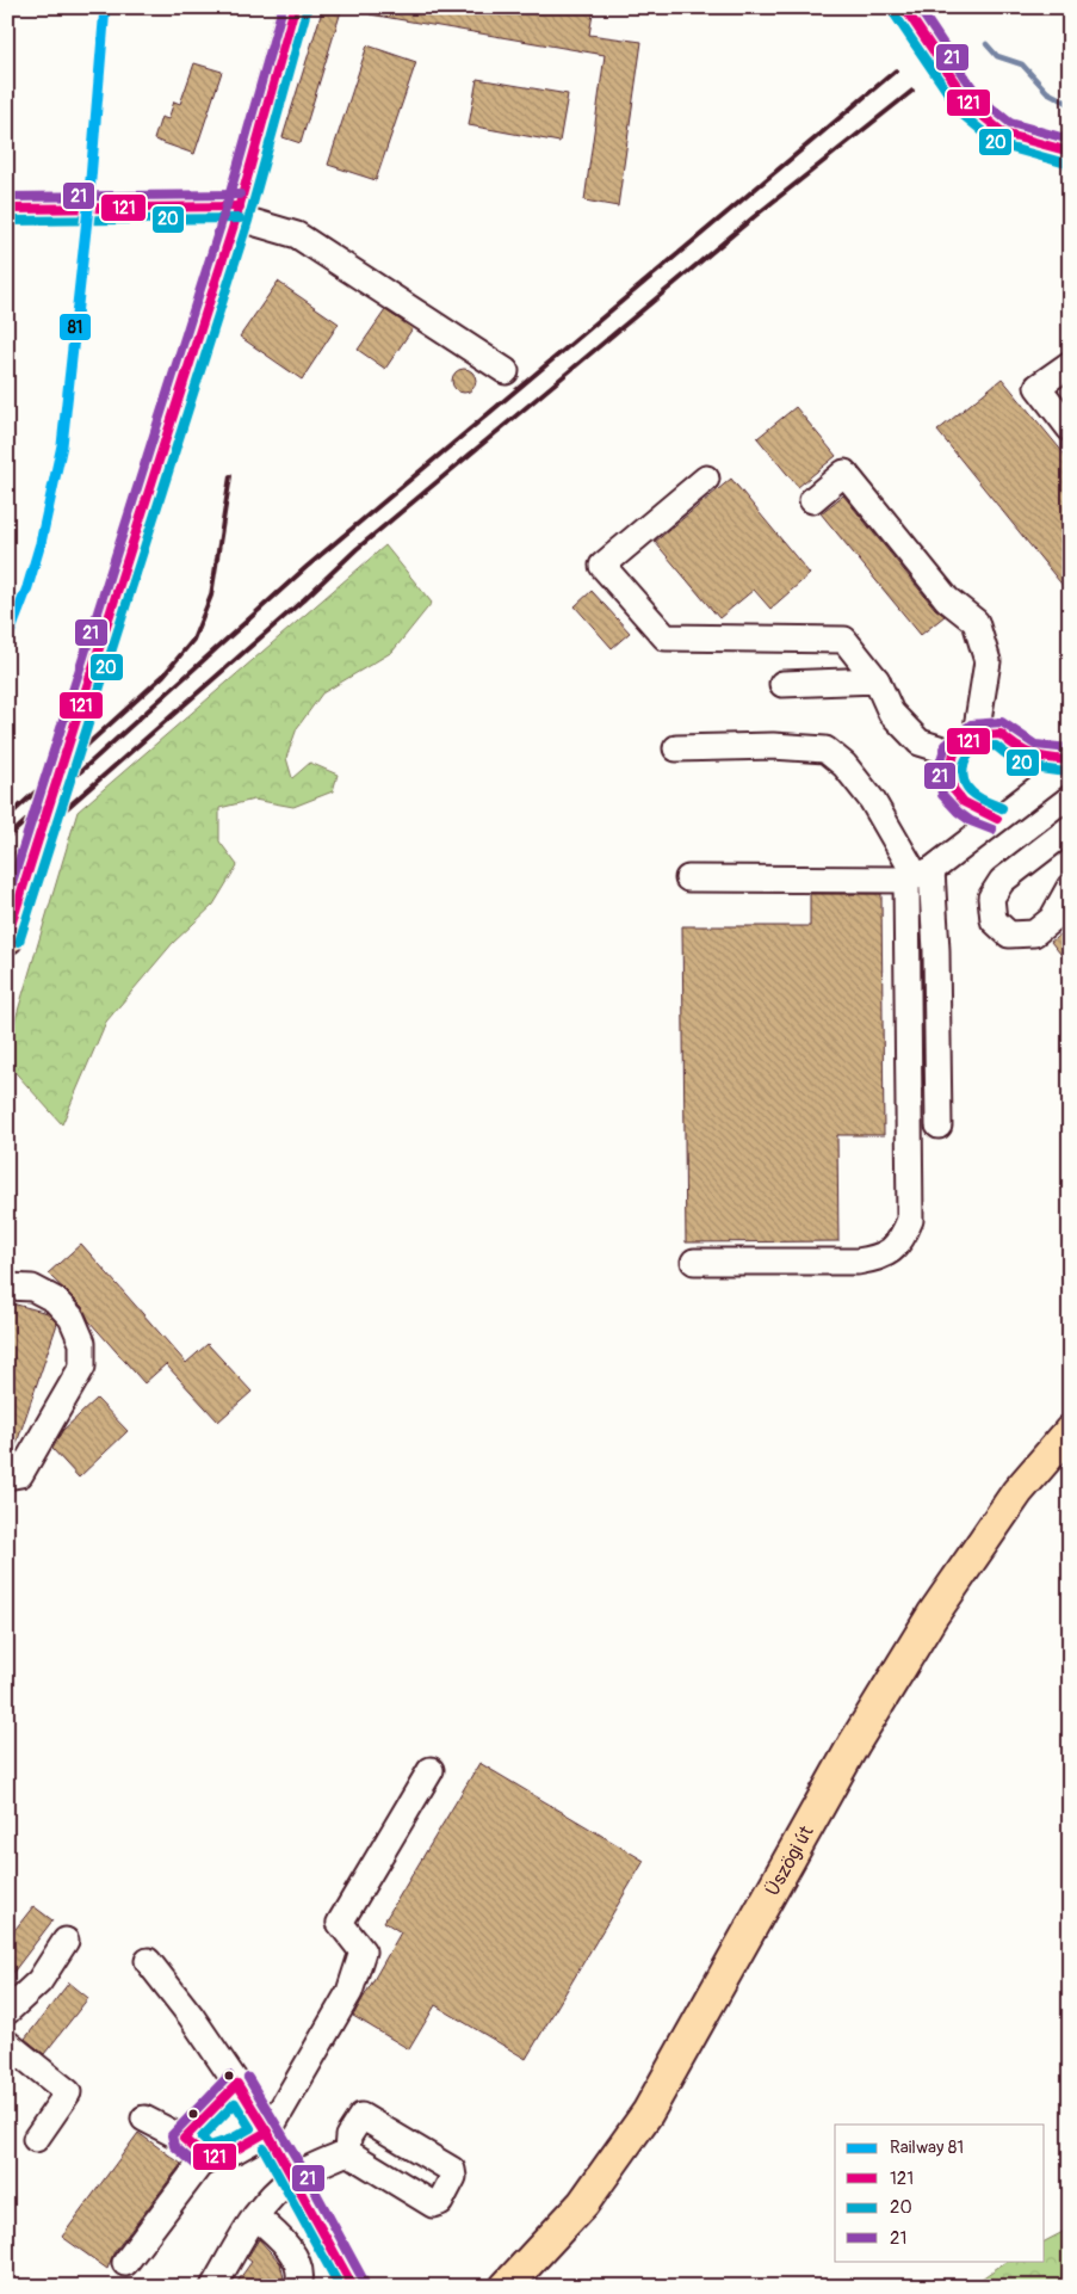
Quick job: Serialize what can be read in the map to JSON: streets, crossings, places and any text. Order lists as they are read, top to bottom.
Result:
{
  "streets": {
    "main road": ["Üszögi út"]
  },
  "lines": [
    "rail line 81",
    "transit line 121",
    "transit line 21",
    "transit line 20"
  ],
  "legend": [
    "Railway 81",
    "121",
    "20",
    "21"
  ]
}
